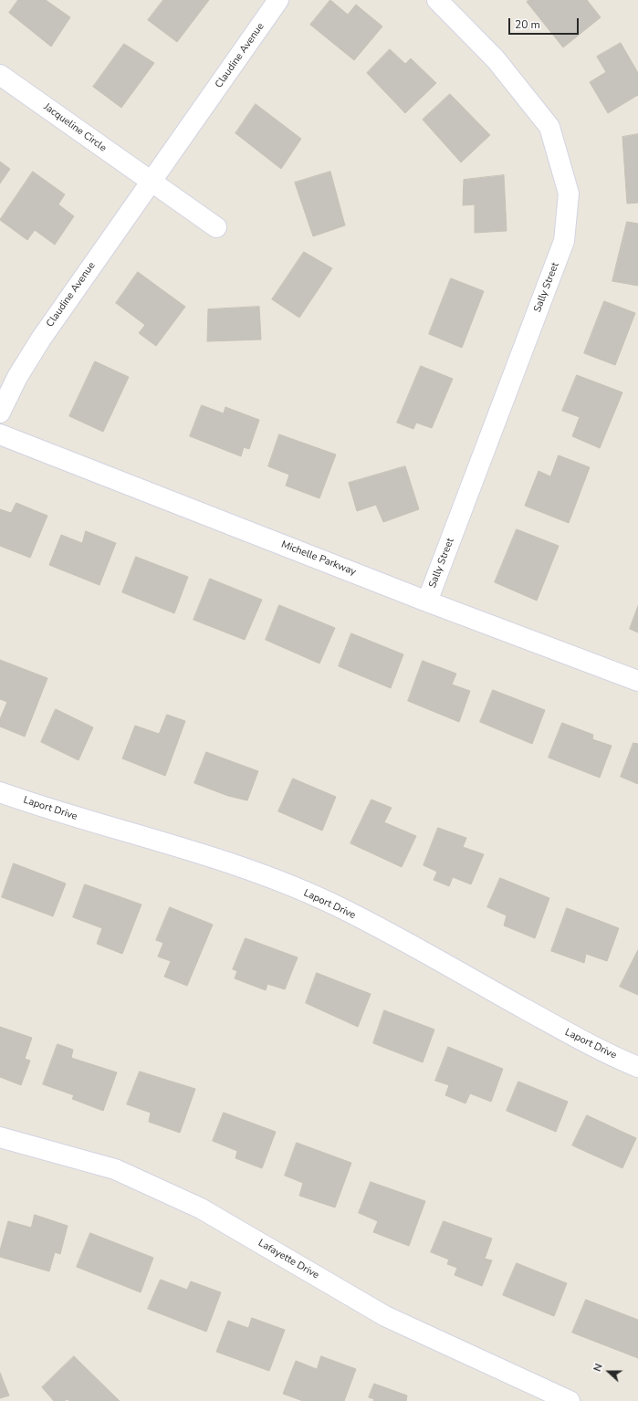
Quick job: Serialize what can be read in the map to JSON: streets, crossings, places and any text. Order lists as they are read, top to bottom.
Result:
{
  "streets": {
    "street": [
      "Claudine Avenue",
      "Jacqueline Circle",
      "Sally Street",
      "Michelle Parkway",
      "Laport Drive",
      "Lafayette Drive"
    ]
  },
  "crossings": [
    ["Claudine Avenue", "Jacqueline Circle"],
    ["Sally Street", "Michelle Parkway"]
  ],
  "scale_bar": "20 m",
  "north": "left"
}
